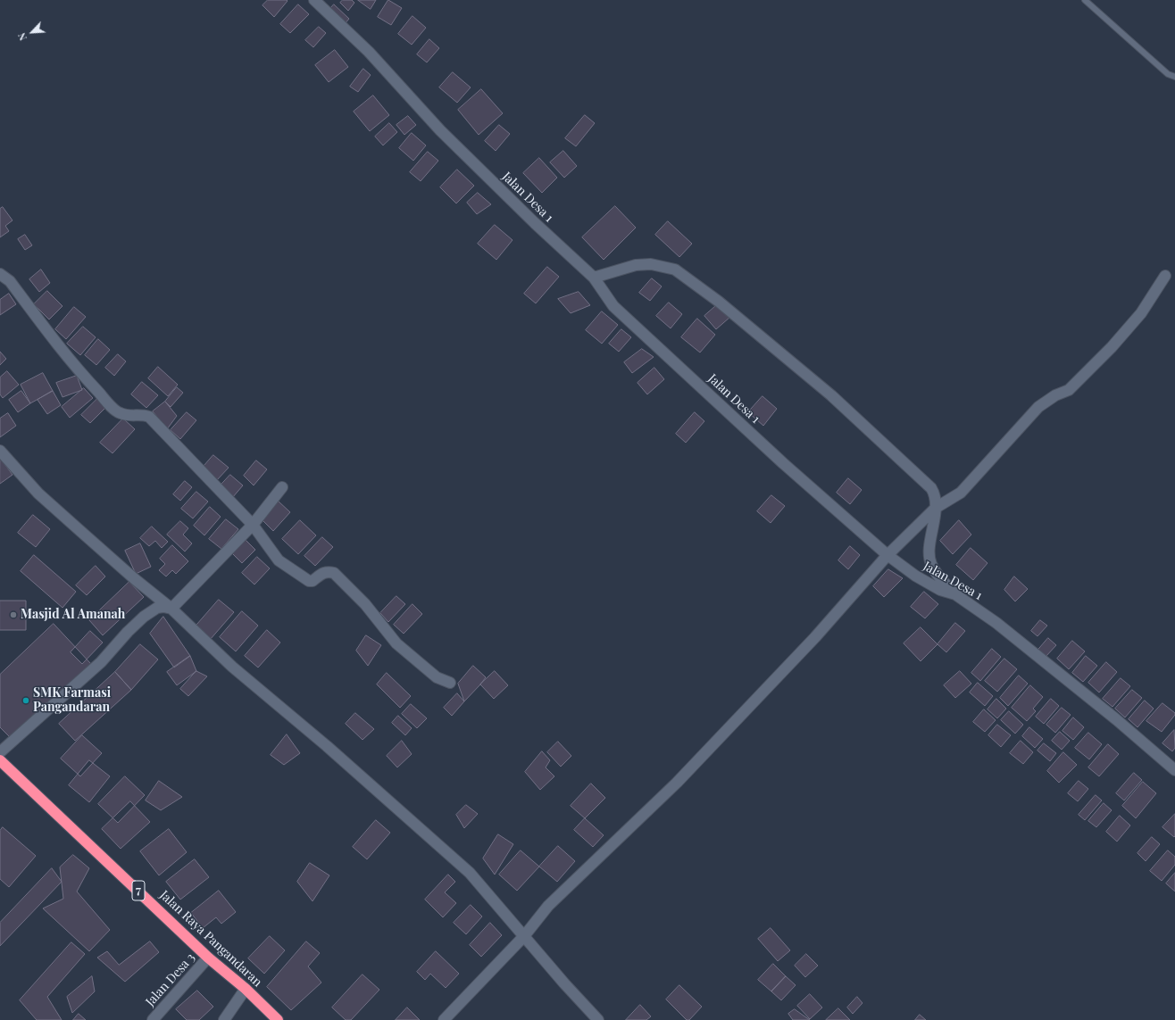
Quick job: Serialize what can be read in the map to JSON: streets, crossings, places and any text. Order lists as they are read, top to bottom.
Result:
{
  "streets": {
    "highway": ["7", "Jalan Raya Pangandaran"],
    "street": ["Jalan Desa 1", "Jalan Desa 3"]
  },
  "crossings": [
    ["Jalan Raya Pangandaran", "Jalan Desa 3"]
  ],
  "places": ["Masjid Al Amanah", "SMK Farmasi Pangandaran"],
  "north": "bottom left"
}
